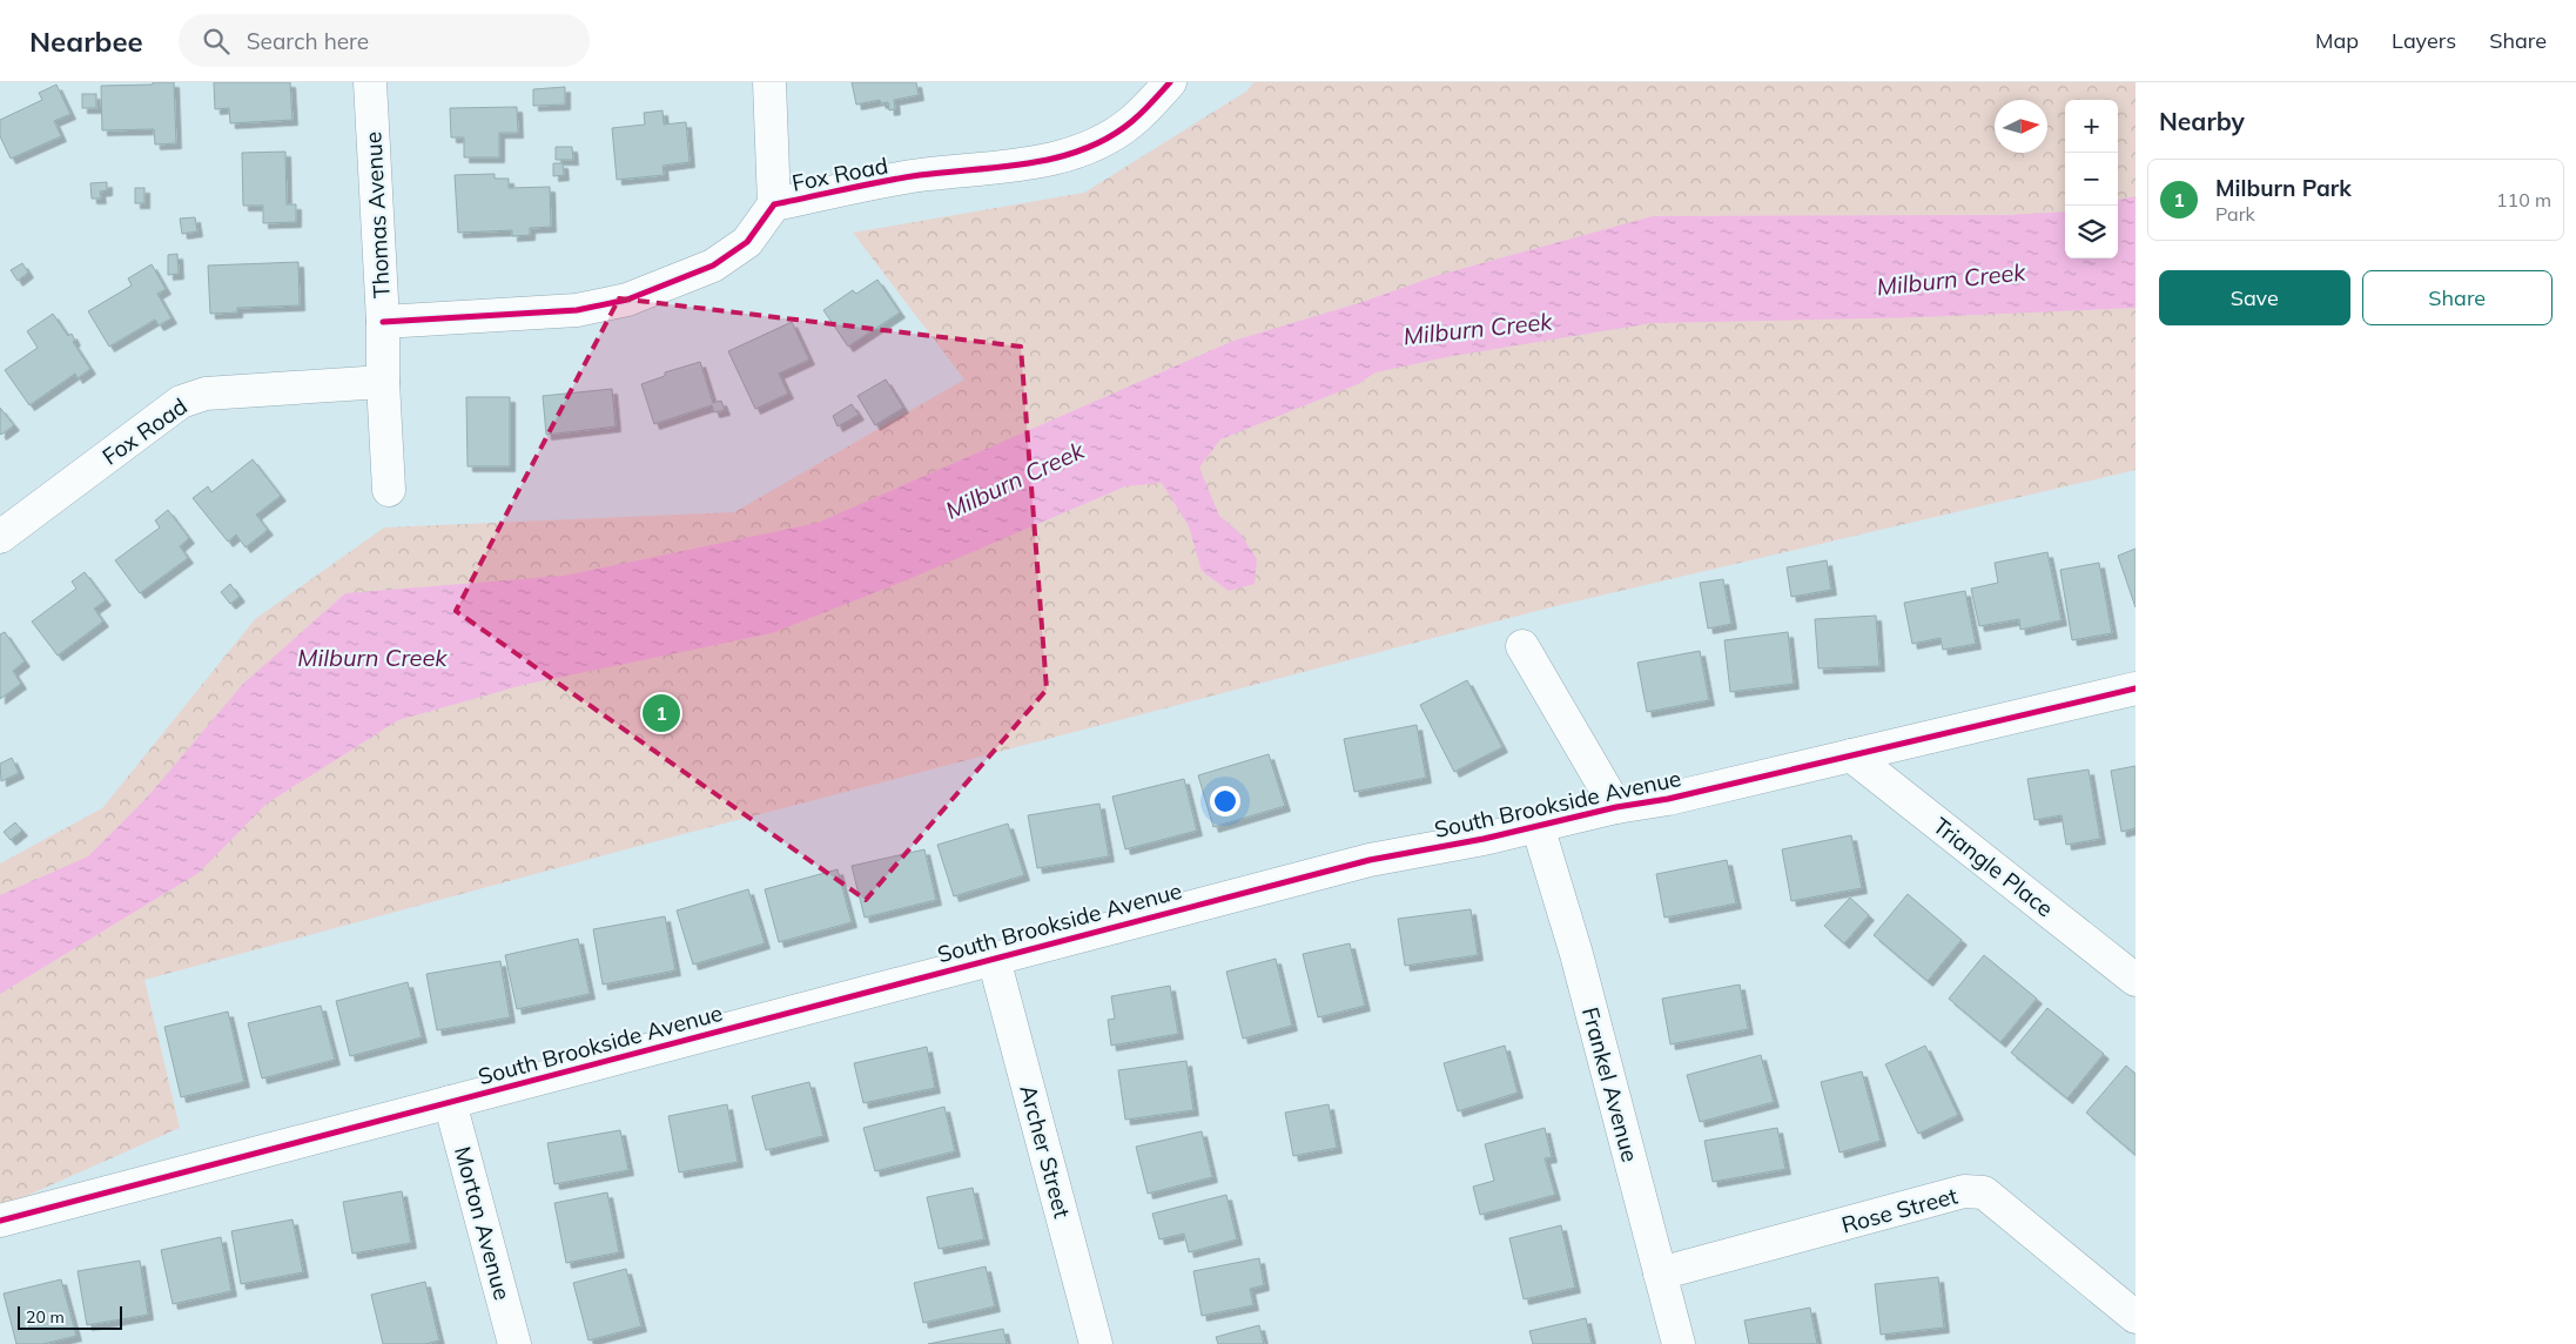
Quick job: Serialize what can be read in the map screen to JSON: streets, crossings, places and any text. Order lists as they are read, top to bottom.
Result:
{
  "streets": {
    "street": [
      "Fox Road",
      "Thomas Avenue",
      "South Brookside Avenue",
      "Triangle Place",
      "Frankel Avenue",
      "Archer Street",
      "Rose Street",
      "Morton Avenue"
    ]
  },
  "crossings": [
    ["Fox Road", "Thomas Avenue"],
    ["South Brookside Avenue", "Triangle Place"],
    ["South Brookside Avenue", "Frankel Avenue"],
    ["South Brookside Avenue", "Archer Street"],
    ["South Brookside Avenue", "Morton Avenue"],
    ["Frankel Avenue", "Rose Street"]
  ],
  "water": ["Milburn Creek"],
  "scale_bar": "20 m",
  "north": "right",
  "page": {
    "header": "Nearbee",
    "search": "Search here",
    "nav": ["Map", "Layers", "Share"],
    "heading": "Nearby",
    "map_buttons": ["+", "−"],
    "list": [
      {
        "mark": "1",
        "name": "Milburn Park",
        "note": "Park",
        "value": "110 m"
      }
    ],
    "buttons": ["Save", "Share"],
    "pins": "1",
    "scale": "20 m"
  }
}
